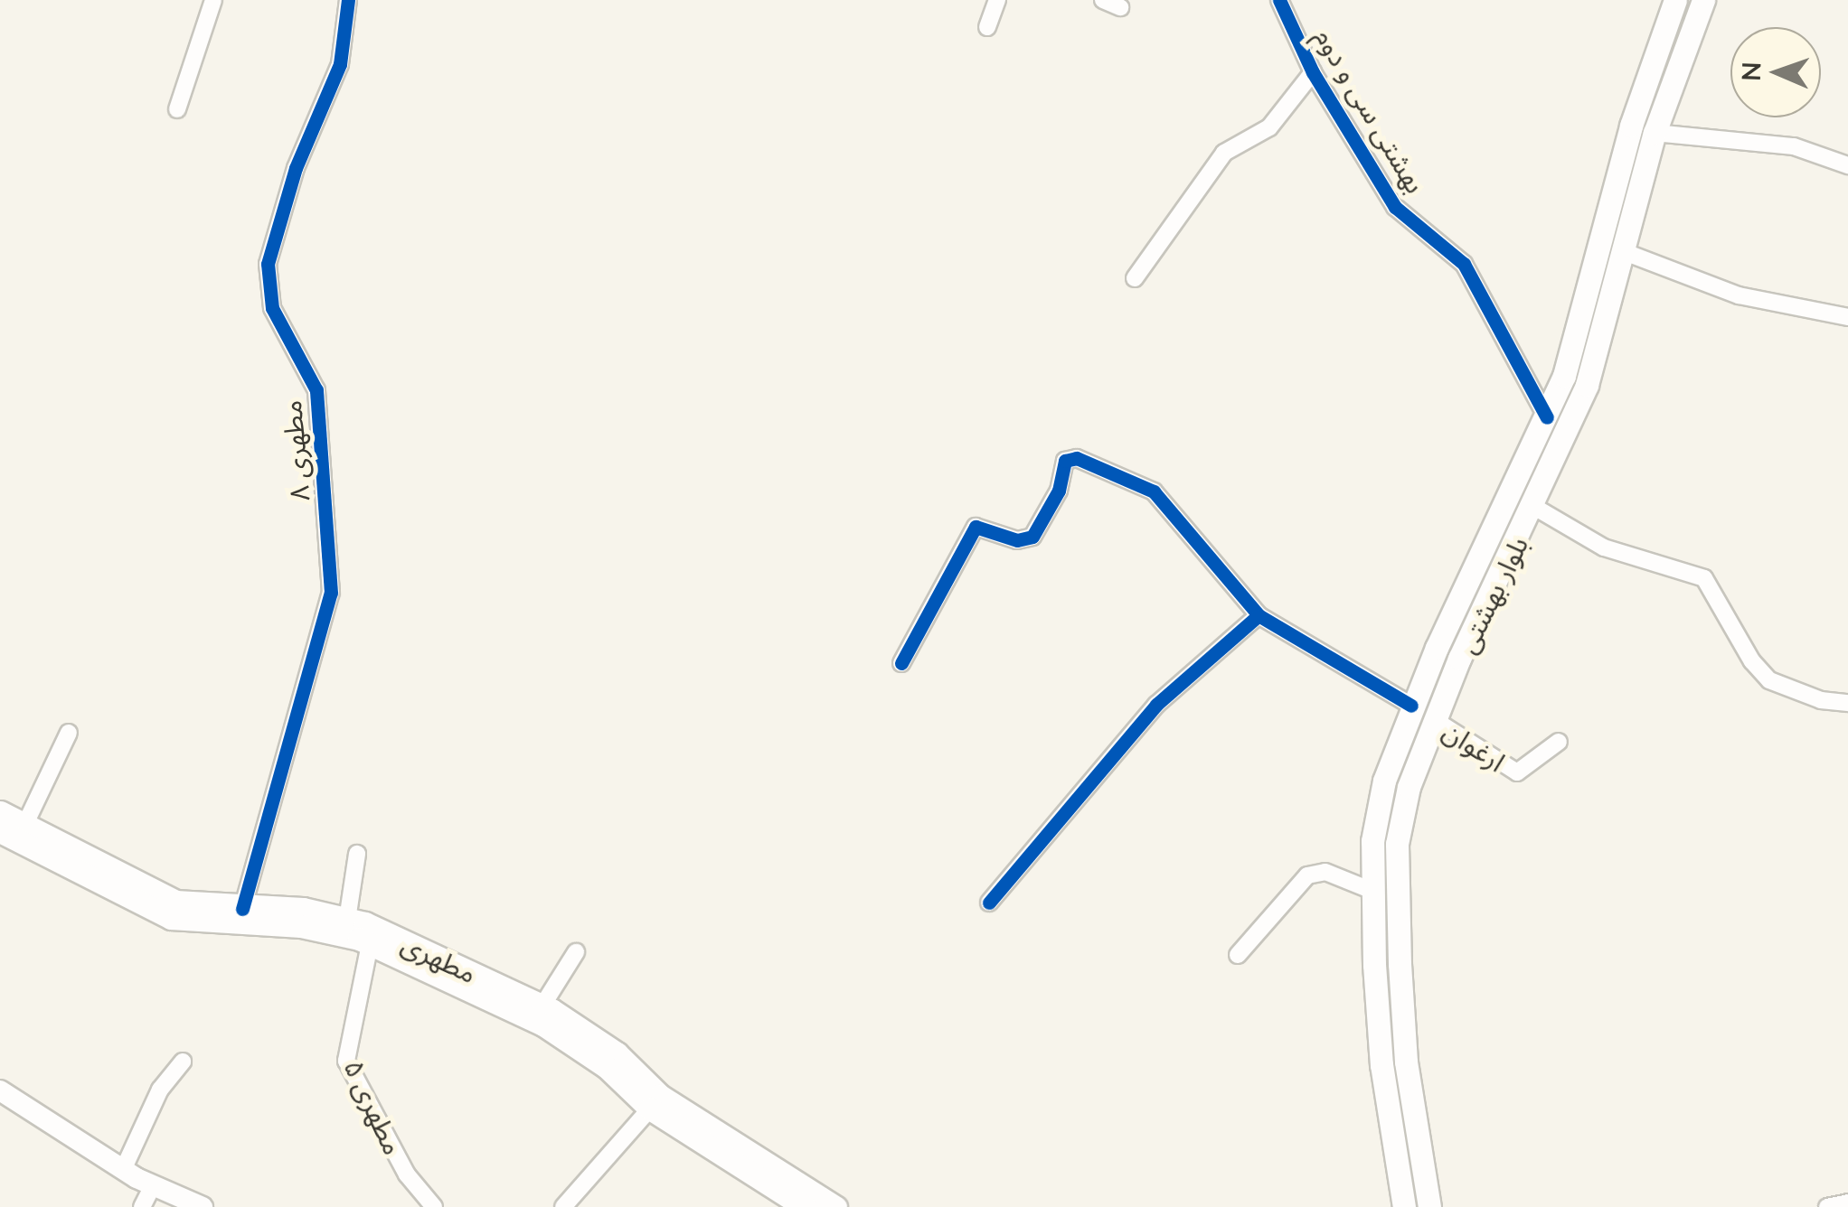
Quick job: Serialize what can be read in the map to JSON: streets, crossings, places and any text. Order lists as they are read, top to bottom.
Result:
{
  "streets": {
    "main road": ["بلوار بهشتی", "مطهری"],
    "street": [
      "بهشتی سی و دوم",
      "مطهری ۸",
      "ارغوان",
      "مطهری ۵"
    ]
  },
  "crossings": [
    ["بهشتی سی و دوم", "بلوار بهشتی"],
    ["مطهری ۸", "مطهری"],
    ["بلوار بهشتی", "ارغوان"],
    ["مطهری", "مطهری ۵"]
  ],
  "north": "left"
}
